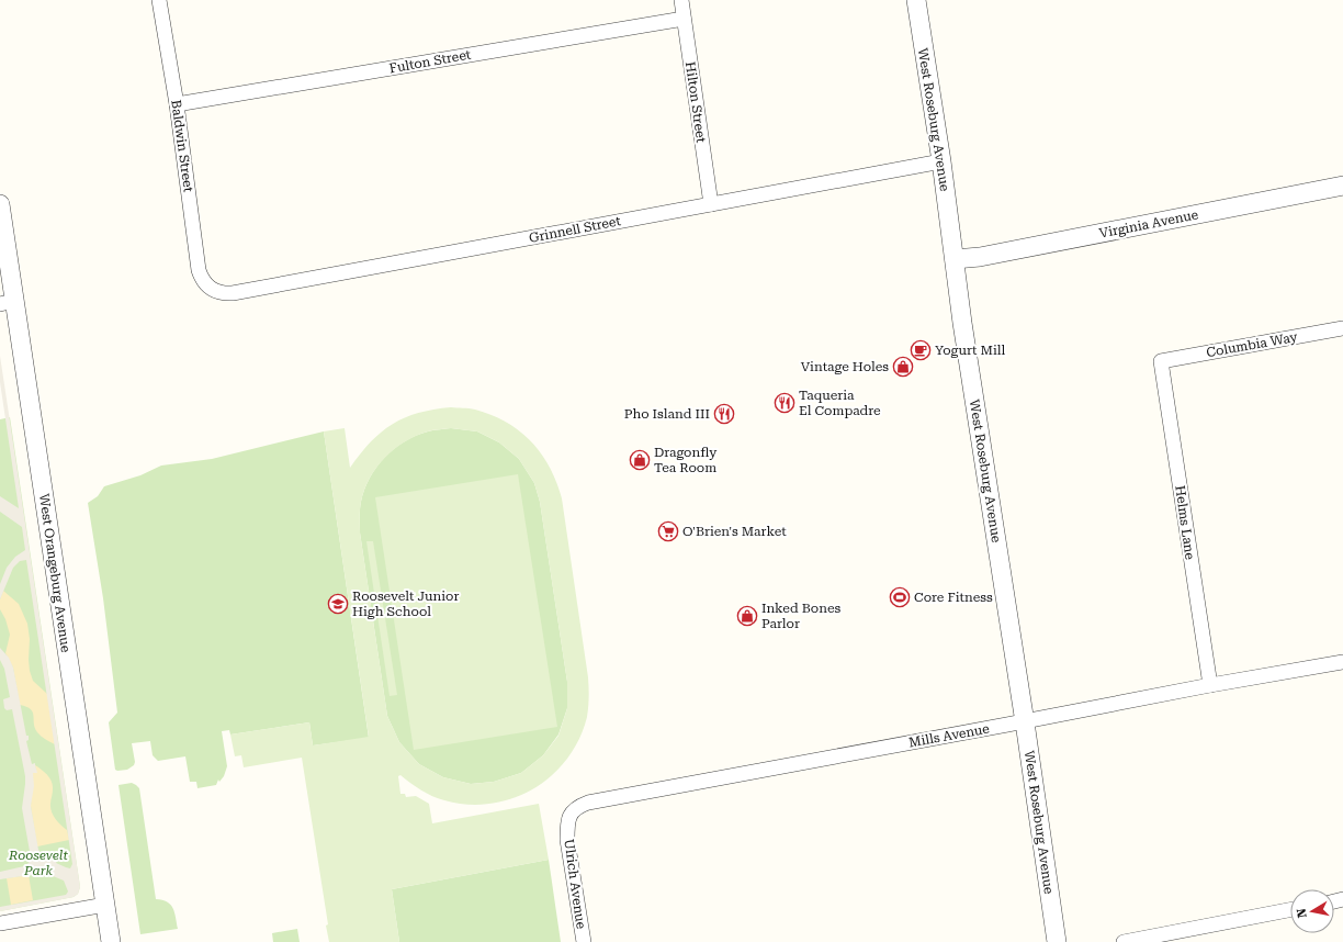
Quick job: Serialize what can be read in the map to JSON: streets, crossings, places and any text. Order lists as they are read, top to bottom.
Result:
{
  "streets": {
    "street": [
      "Fulton Street",
      "Hilton Street",
      "West Roseburg Avenue",
      "Baldwin Street",
      "Virginia Avenue",
      "Grinnell Street",
      "Columbia Way",
      "Helms Lane",
      "West Orangeburg Avenue",
      "Mills Avenue",
      "Ulrich Avenue"
    ]
  },
  "crossings": [
    ["Fulton Street", "Hilton Street"],
    ["Fulton Street", "Baldwin Street"],
    ["Hilton Street", "Grinnell Street"],
    ["West Roseburg Avenue", "Virginia Avenue"],
    ["West Roseburg Avenue", "Grinnell Street"],
    ["West Roseburg Avenue", "Mills Avenue"],
    ["Baldwin Street", "Grinnell Street"],
    ["Columbia Way", "Helms Lane"],
    ["Helms Lane", "Mills Avenue"],
    ["Mills Avenue", "Ulrich Avenue"]
  ],
  "parks": ["Roosevelt Park"],
  "places": {
    "cafe": ["Yogurt Mill"],
    "shop": ["Vintage Holes", "Dragonfly Tea Room", "Inked Bones Parlor"],
    "restaurant": ["Taqueria El Compadre", "Pho Island III"],
    "supermarket": ["O'Brien's Market"],
    "sports": ["Core Fitness"],
    "school or university": ["Roosevelt Junior High School"]
  },
  "north": "left"
}
